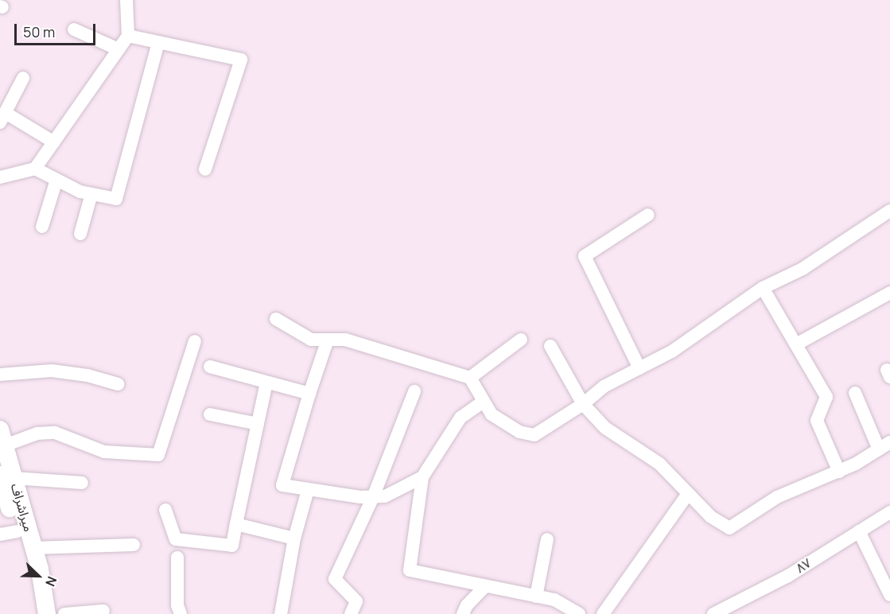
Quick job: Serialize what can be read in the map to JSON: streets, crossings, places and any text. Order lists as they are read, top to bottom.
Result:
{
  "streets": {
    "street": ["میراشراف", "۸۷"]
  },
  "scale_bar": "50 m",
  "north": "bottom right"
}
